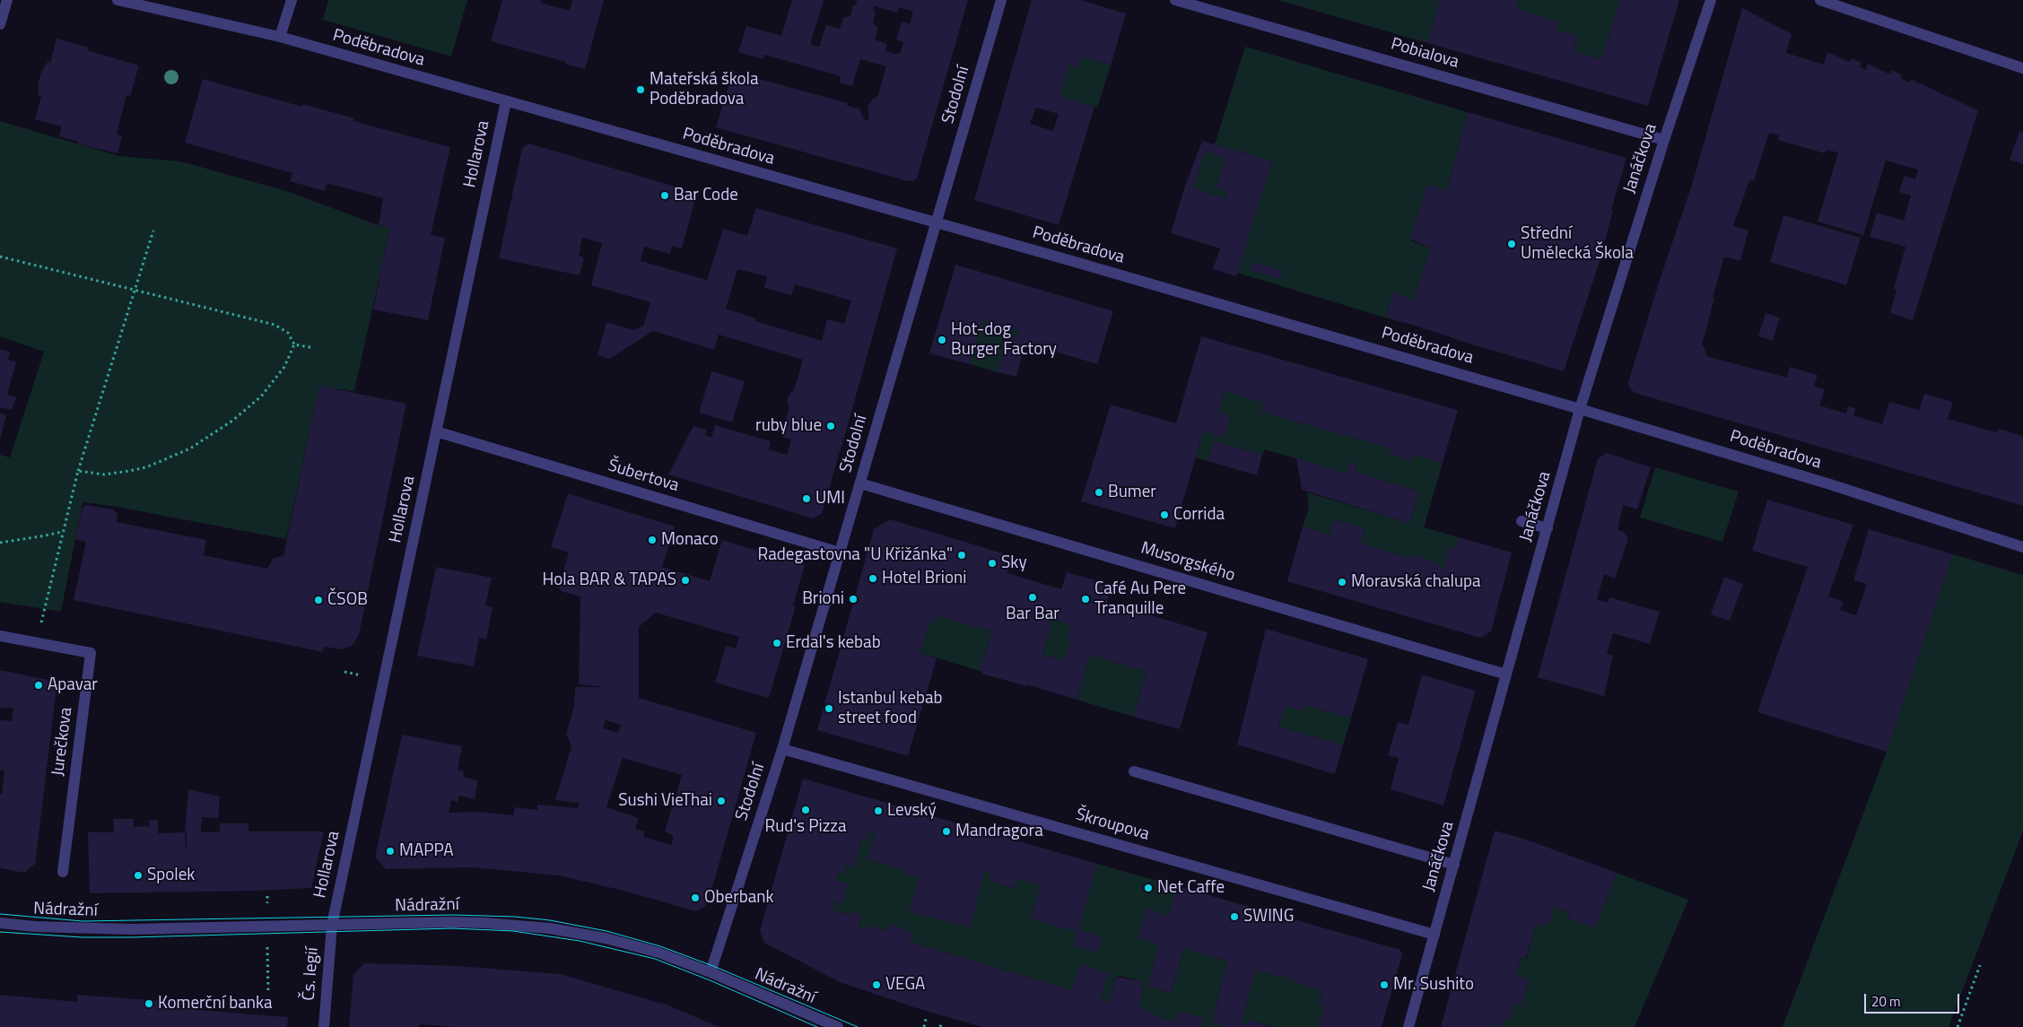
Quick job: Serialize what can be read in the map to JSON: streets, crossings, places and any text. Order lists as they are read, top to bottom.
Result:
{
  "streets": {
    "street": [
      "Poděbradova",
      "Pobialova",
      "Stodolní",
      "Hollarova",
      "Janáčkova",
      "Šubertova",
      "Musorgského",
      "Jurečkova",
      "Škroupova",
      "Nádražní",
      "Čs. legií"
    ]
  },
  "crossings": [
    ["Poděbradova", "Stodolní"],
    ["Poděbradova", "Hollarova"],
    ["Poděbradova", "Janáčkova"],
    ["Pobialova", "Janáčkova"],
    ["Stodolní", "Šubertova"],
    ["Stodolní", "Musorgského"],
    ["Stodolní", "Škroupova"],
    ["Stodolní", "Nádražní"],
    ["Hollarova", "Šubertova"],
    ["Hollarova", "Nádražní"],
    ["Hollarova", "Čs. legií"],
    ["Janáčkova", "Musorgského"],
    ["Janáčkova", "Škroupova"],
    ["Nádražní", "Čs. legií"]
  ],
  "places": [
    "Mateřská škola Poděbradova",
    "Bar Code",
    "Střední Umělecká Škola",
    "Hot-dog Burger Factory",
    "ruby blue",
    "Bumer",
    "UMI",
    "Corrida",
    "Monaco",
    "Radegastovna \"U Křižánka\"",
    "Sky",
    "Hotel Brioni",
    "Hola BAR & TAPAS",
    "Moravská chalupa",
    "Bar Bar",
    "Brioni",
    "Café Au Pere Tranquille",
    "ČSOB",
    "Erdal's kebab",
    "Apavar",
    "Istanbul kebab street food",
    "Sushi VieThai",
    "Rud's Pizza",
    "Levský",
    "Mandragora",
    "MAPPA",
    "Spolek",
    "Net Caffe",
    "Oberbank",
    "SWING",
    "VEGA",
    "Mr. Sushito",
    "Komerční banka"
  ],
  "scale_bar": "20 m"
}
